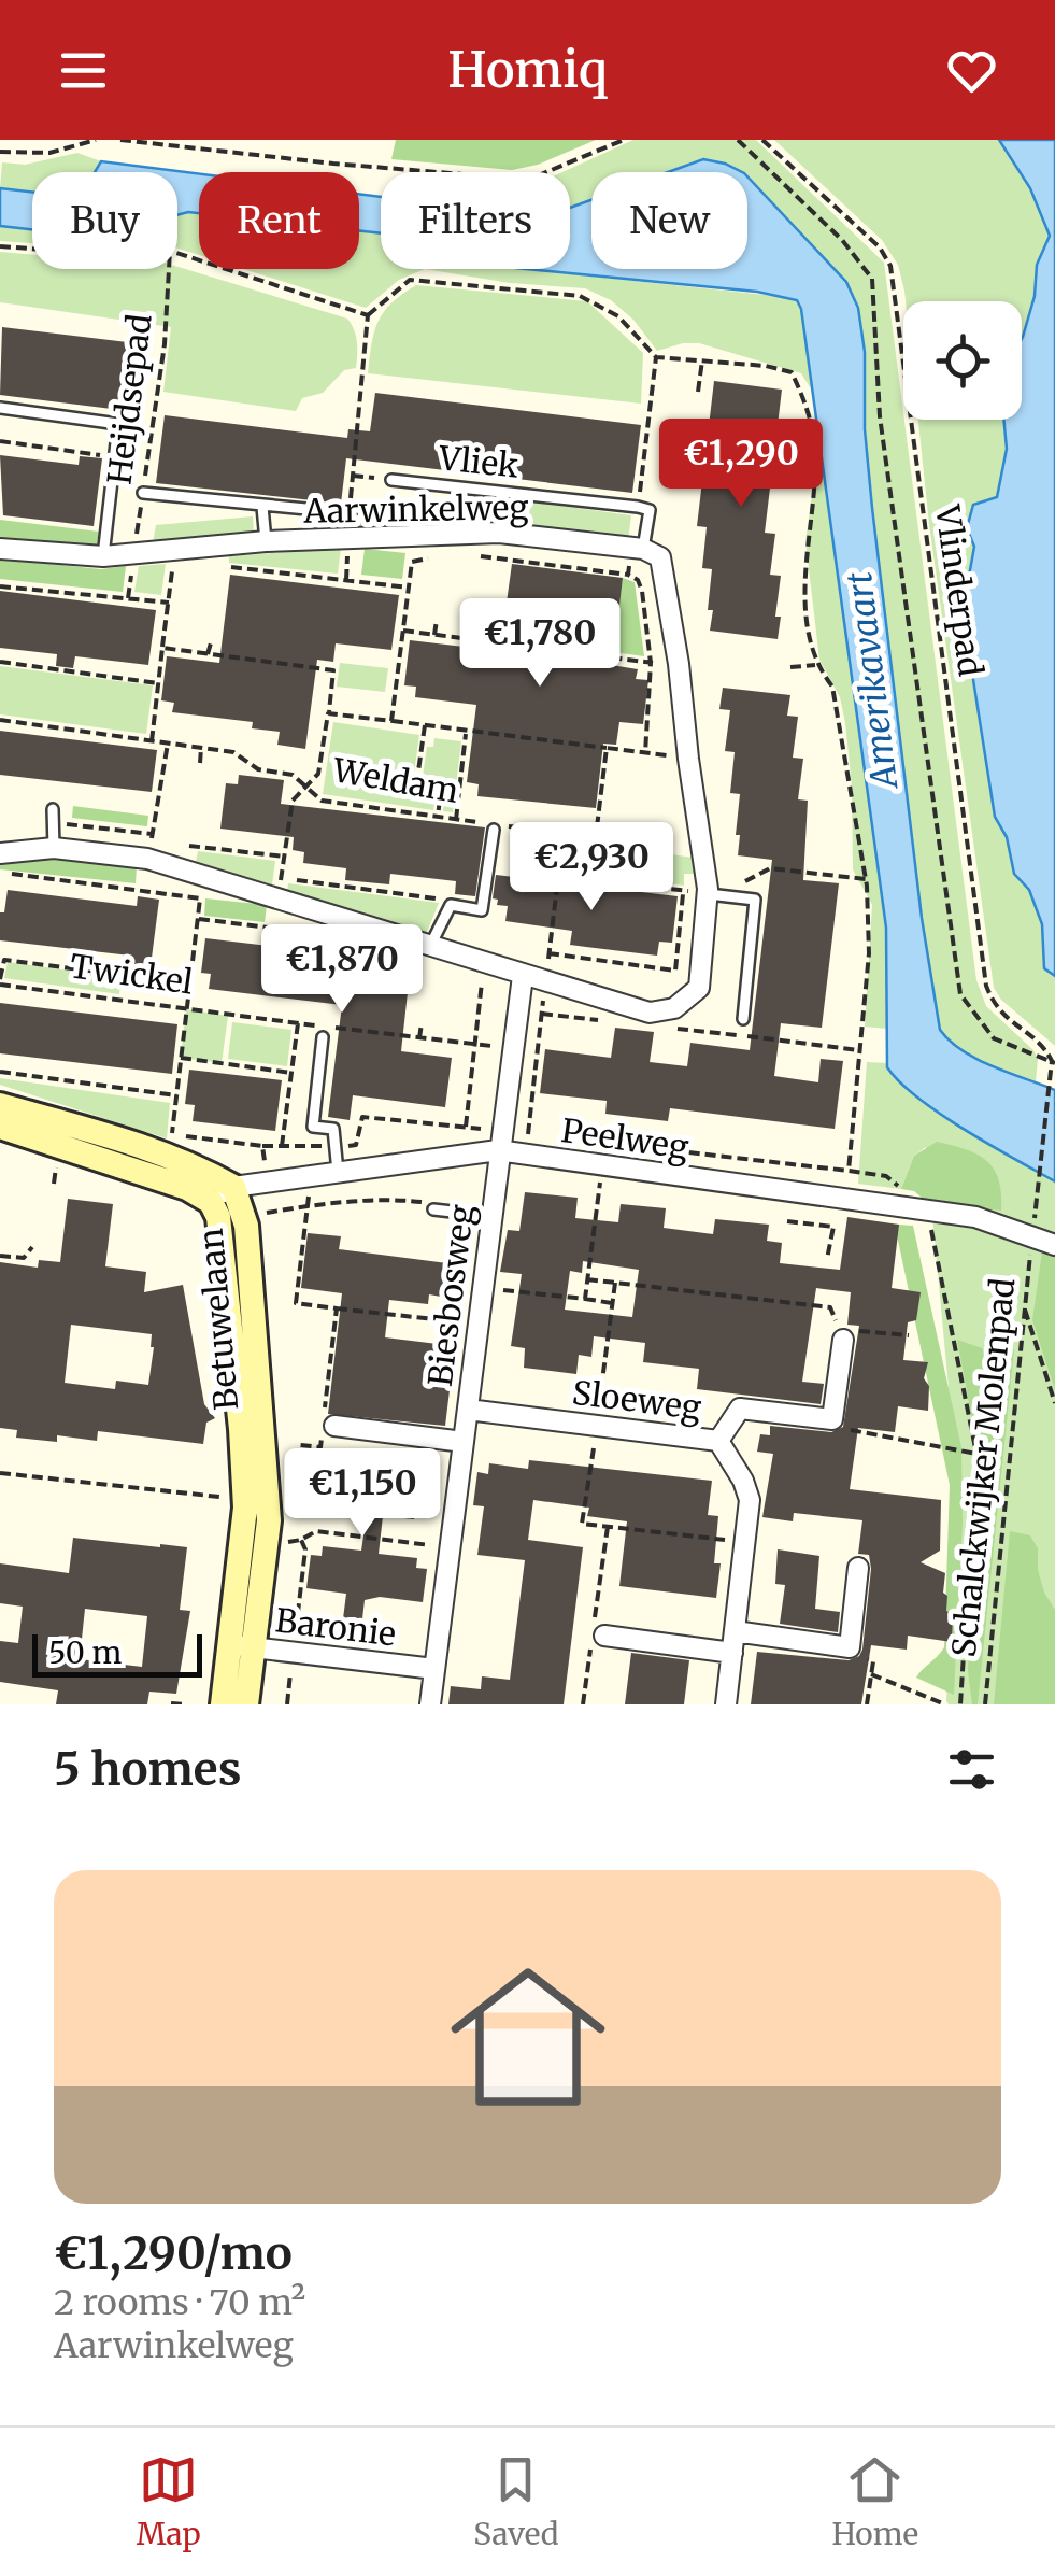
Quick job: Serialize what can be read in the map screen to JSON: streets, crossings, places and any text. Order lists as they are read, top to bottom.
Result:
{
  "streets": {
    "street": [
      "Aarwinkelweg",
      "Peelweg",
      "Biesbosweg",
      "Betuwelaan",
      "Sloeweg",
      "Baronie"
    ],
    "lane": ["Vliek", "Weldam"],
    "path": [
      "Heijdsepad",
      "Vlinderpad",
      "Twickel",
      "Schalckwijker Molenpad"
    ]
  },
  "crossings": [
    ["Heijdsepad", "Aarwinkelweg"],
    ["Peelweg", "Biesbosweg"],
    ["Peelweg", "Betuwelaan"],
    ["Peelweg", "Schalckwijker Molenpad"],
    ["Biesbosweg", "Sloeweg"],
    ["Biesbosweg", "Baronie"],
    ["Betuwelaan", "Baronie"]
  ],
  "water": ["Amerikavaart"],
  "scale_bar": "50 m",
  "page": {
    "header": "Homiq",
    "chip": [
      "Buy",
      "Rent",
      "Filters",
      "New"
    ],
    "price": [
      "€1,290",
      "€1,780",
      "€2,930",
      "€1,870",
      "€1,150"
    ],
    "scale": "50 m",
    "heading": "5 homes",
    "list": [
      {
        "name": "€1,290/mo",
        "note": "2 rooms · 70 m² · Aarwinkelweg"
      }
    ],
    "tabs": ["Map", "Saved", "Home"]
  }
}
